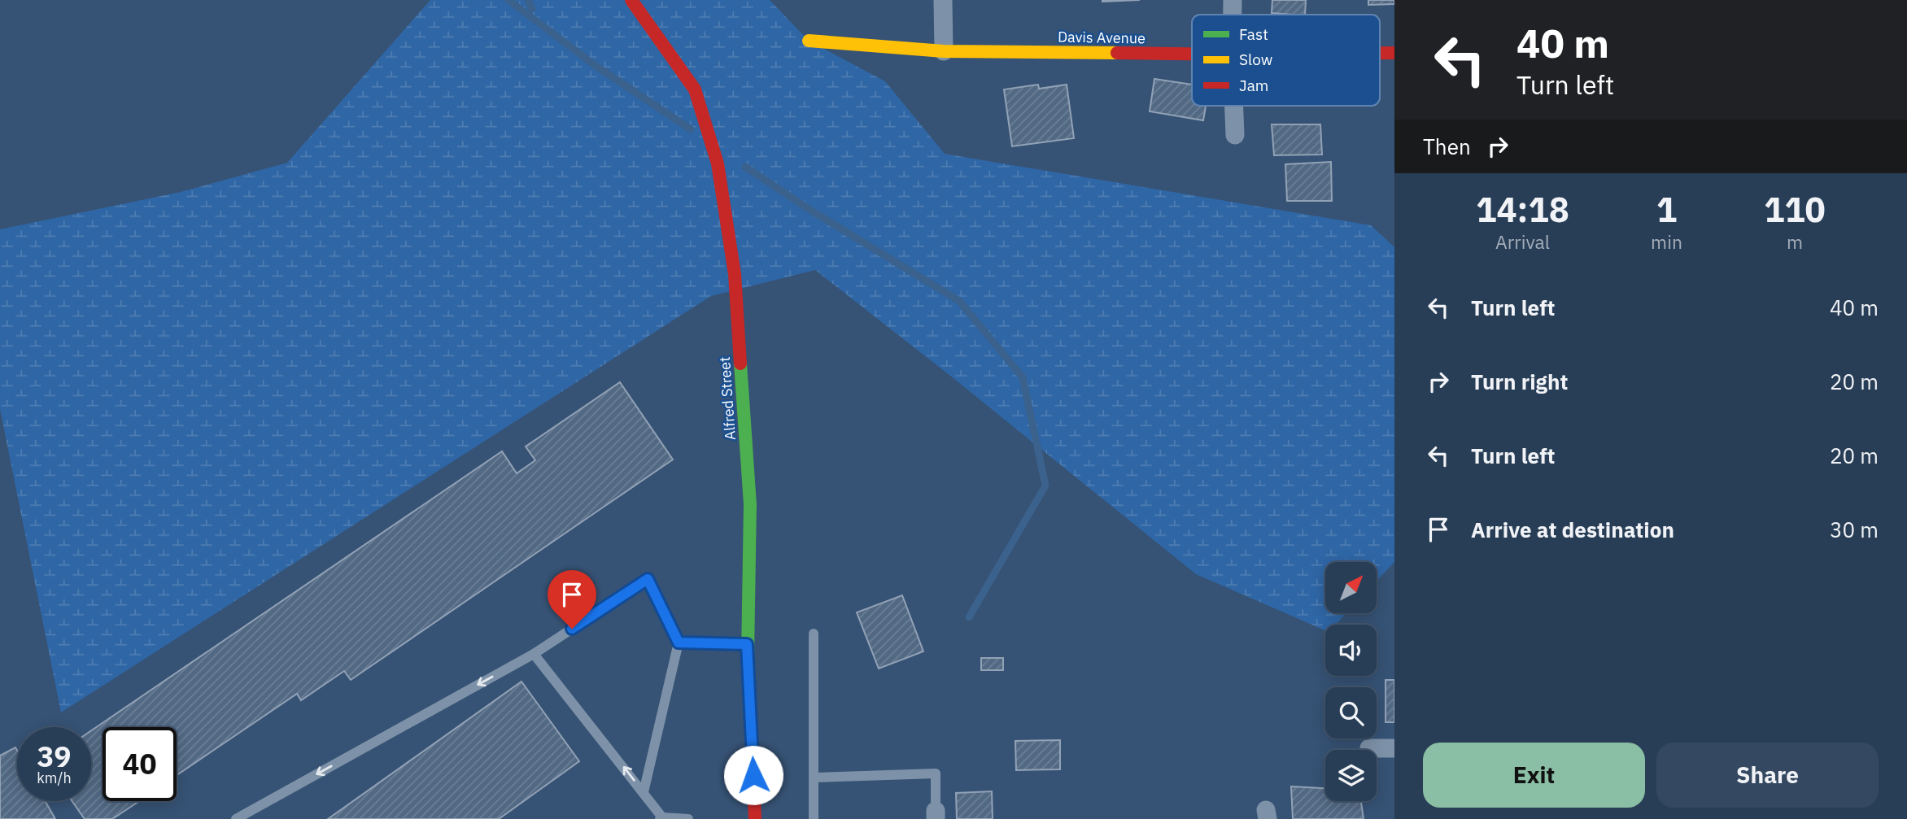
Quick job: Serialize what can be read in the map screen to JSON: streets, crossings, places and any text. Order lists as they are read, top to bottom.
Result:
{
  "streets": {
    "street": ["Davis Avenue", "Alfred Street"]
  },
  "legend": ["Fast", "Slow", "Jam"],
  "north": "top right",
  "page": {
    "turn": ["40 m", "Turn left"],
    "then": "Then",
    "eta": [
      "14:18",
      "Arrival",
      "1",
      "min",
      "110",
      "m"
    ],
    "list": [
      {
        "name": "Turn left",
        "value": "40 m"
      },
      {
        "name": "Turn right",
        "value": "20 m"
      },
      {
        "name": "Turn left",
        "value": "20 m"
      },
      {
        "name": "Arrive at destination",
        "value": "30 m"
      }
    ],
    "speed": "39 km/h",
    "limit": "40",
    "buttons": ["Exit", "Share"]
  }
}
